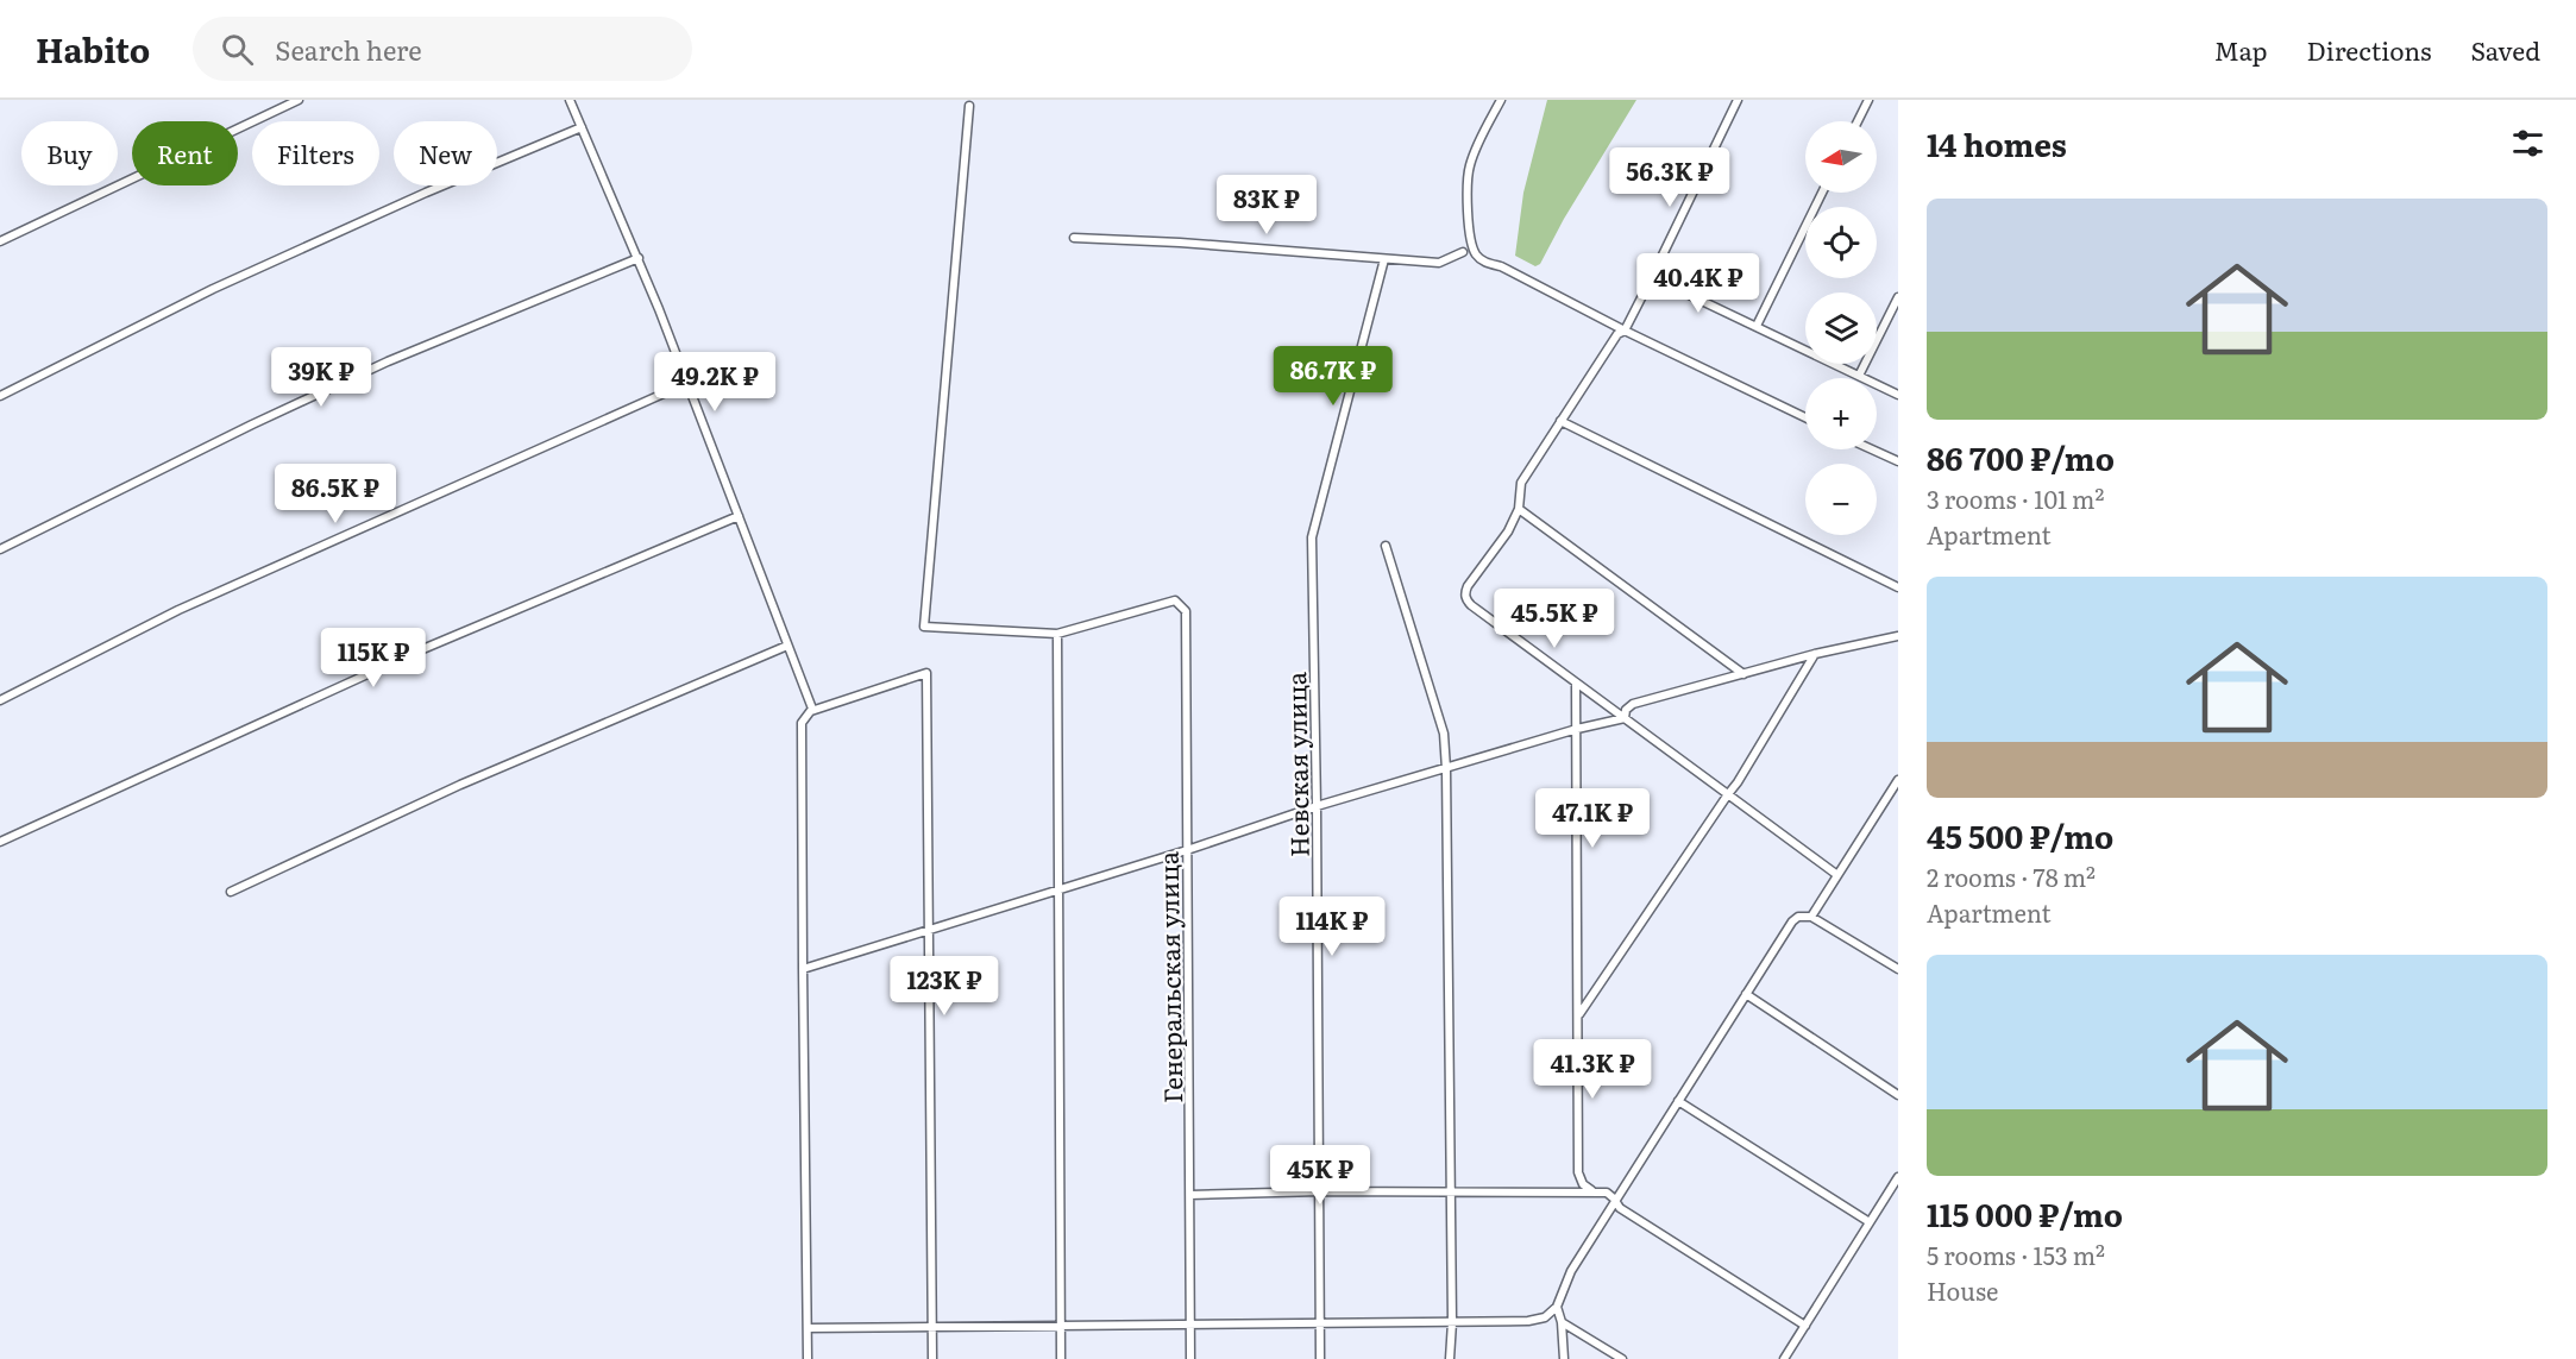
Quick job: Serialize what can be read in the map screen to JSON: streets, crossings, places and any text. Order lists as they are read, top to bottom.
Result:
{
  "streets": {
    "street": ["Невская улица", "Генеральская улица"]
  },
  "north": "left",
  "page": {
    "header": "Habito",
    "search": "Search here",
    "nav": ["Map", "Directions", "Saved"],
    "heading": "14 homes",
    "map_buttons": ["+", "−"],
    "chip": [
      "Buy",
      "Rent",
      "Filters",
      "New"
    ],
    "price": [
      "56.3K ₽",
      "83K ₽",
      "40.4K ₽",
      "86.7K ₽",
      "39K ₽",
      "49.2K ₽",
      "86.5K ₽",
      "45.5K ₽",
      "115K ₽",
      "47.1K ₽",
      "114K ₽",
      "123K ₽",
      "41.3K ₽",
      "45K ₽"
    ],
    "list": [
      {
        "name": "86 700 ₽/mo",
        "note": "3 rooms · 101 m² · Apartment"
      },
      {
        "name": "45 500 ₽/mo",
        "note": "2 rooms · 78 m² · Apartment"
      },
      {
        "name": "115 000 ₽/mo",
        "note": "5 rooms · 153 m² · House"
      }
    ]
  }
}
